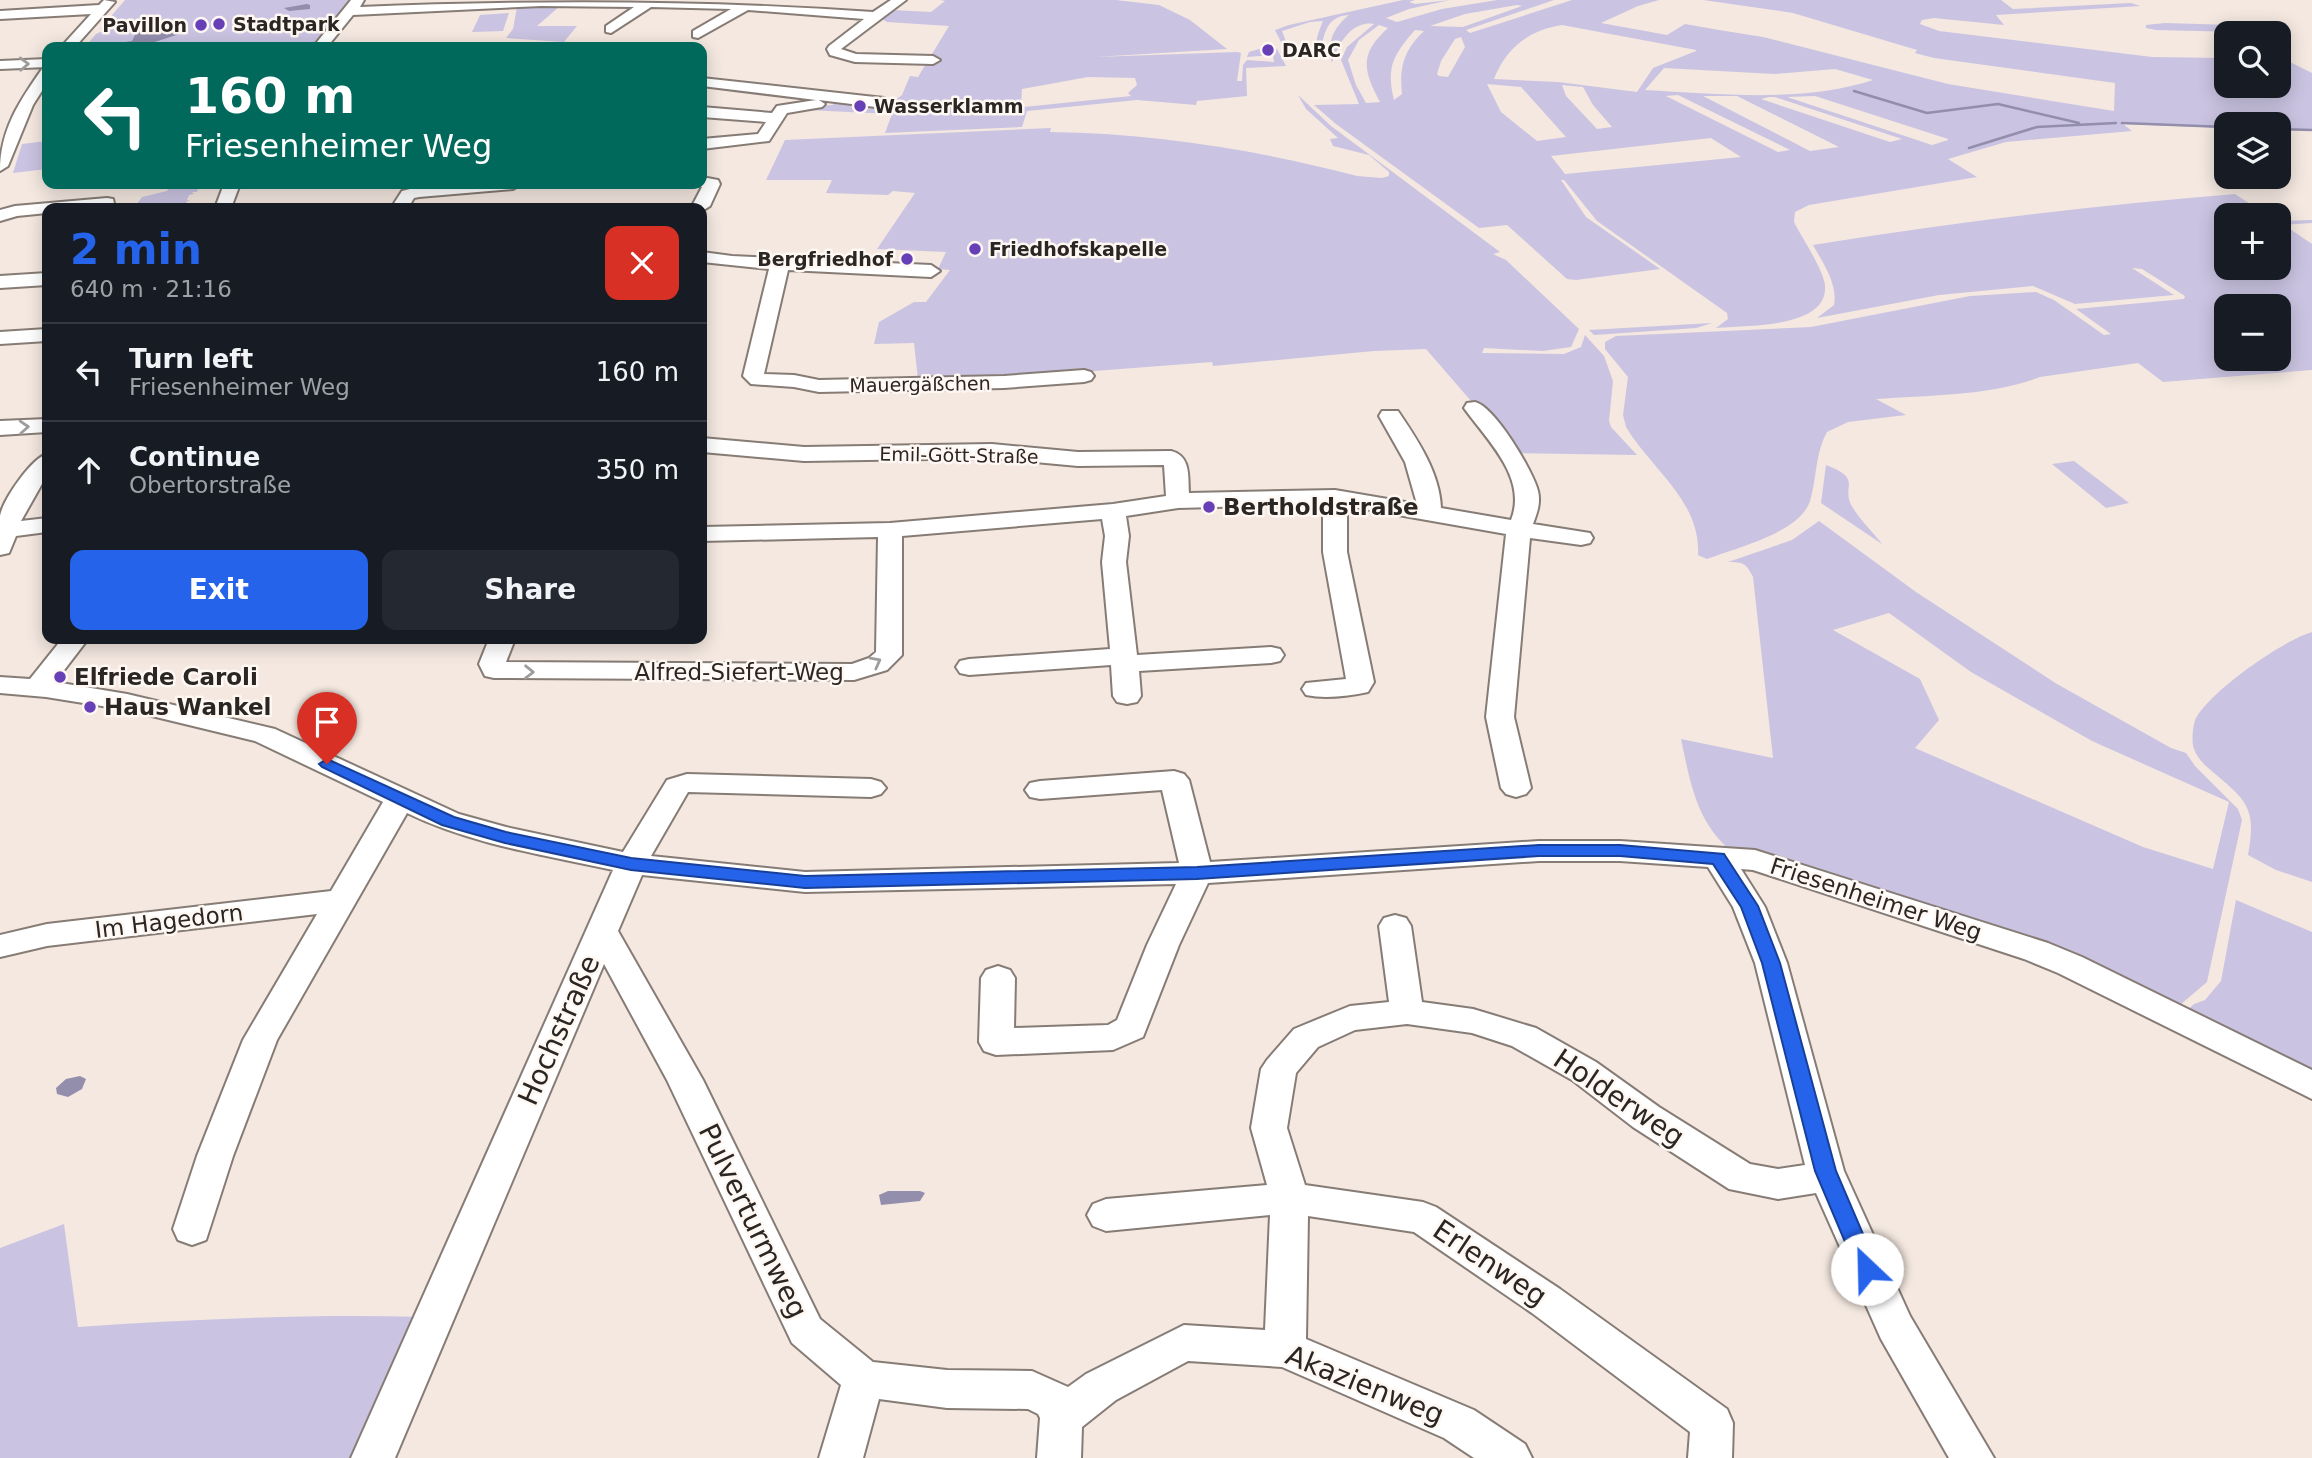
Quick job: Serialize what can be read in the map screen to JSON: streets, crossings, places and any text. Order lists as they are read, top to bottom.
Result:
{
  "streets": {
    "street": [
      "Mauergäßchen",
      "Emil-Gött-Straße",
      "Alfred-Siefert-Weg",
      "Friesenheimer Weg",
      "Im Hagedorn",
      "Hochstraße",
      "Holderweg",
      "Pulverturmweg",
      "Erlenweg",
      "Akazienweg"
    ]
  },
  "crossings": [
    ["Friesenheimer Weg", "Hochstraße"],
    ["Hochstraße", "Pulverturmweg"],
    ["Holderweg", "Erlenweg"],
    ["Holderweg", "Akazienweg"]
  ],
  "places": [
    "Stadtpark",
    "Pavillon",
    "DARC",
    "Wasserklamm",
    "Friedhofskapelle",
    "Bergfriedhof",
    "Bertholdstraße",
    "Elfriede Caroli",
    "Haus Wankel"
  ],
  "page": {
    "map_buttons": ["+", "−"],
    "turn": ["160 m", "Friesenheimer Weg"],
    "heading": ["2 min", "640 m · 21:16"],
    "list": [
      {
        "name": "Turn left",
        "note": "Friesenheimer Weg",
        "value": "160 m"
      },
      {
        "name": "Continue",
        "note": "Obertorstraße",
        "value": "350 m"
      }
    ],
    "buttons": ["Exit", "Share"]
  }
}
